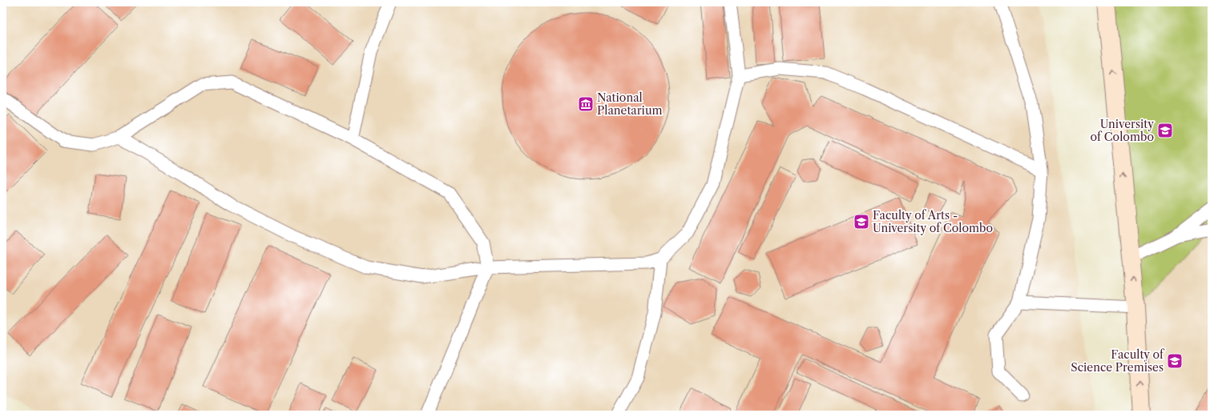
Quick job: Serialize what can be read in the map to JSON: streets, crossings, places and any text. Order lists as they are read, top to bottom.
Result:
{
  "places": {
    "museum": ["National Planetarium"],
    "school or university": ["University of Colombo", "Faculty of Arts - University of Colombo", "Faculty of Science Premises"]
  }
}
